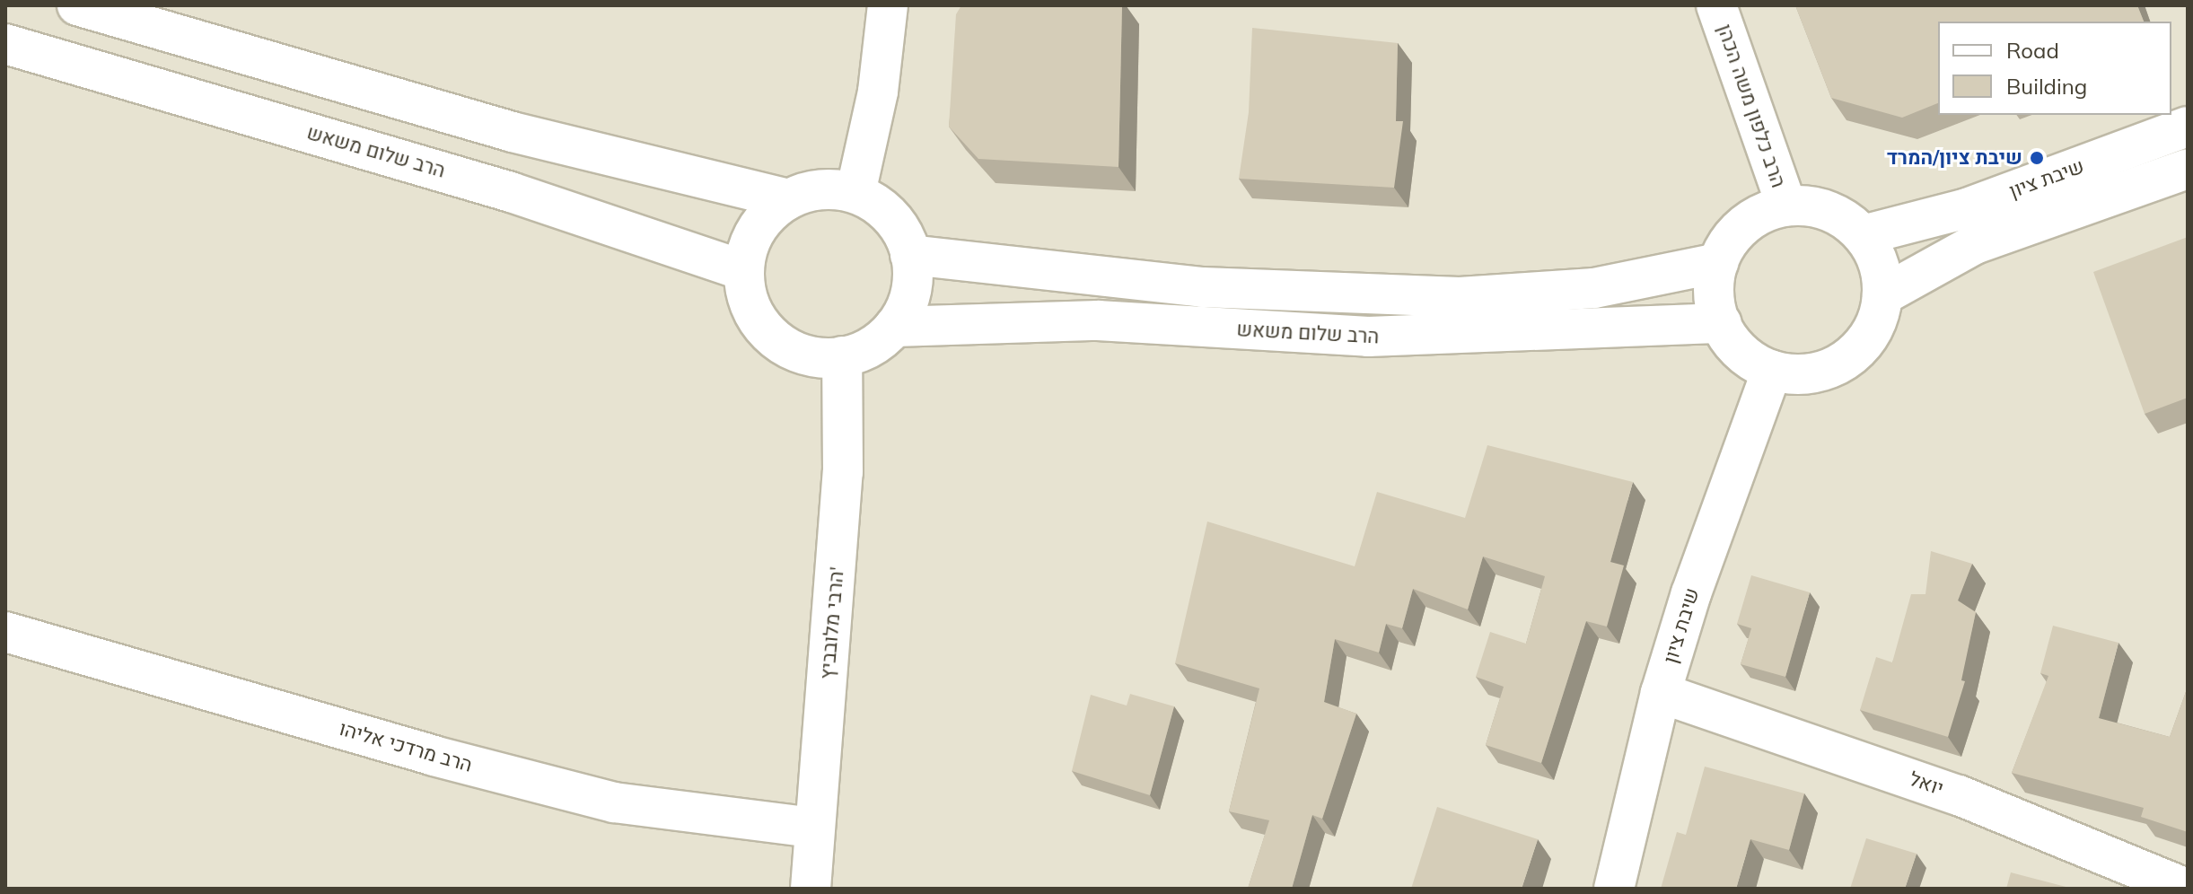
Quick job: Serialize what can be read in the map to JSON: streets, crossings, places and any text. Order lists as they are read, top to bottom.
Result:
{
  "streets": {
    "street": [
      "הרב כלפון משה הכהן",
      "הרב שלום משאש",
      "שיבת ציון",
      "הרבי מלובביץ'",
      "הרב מרדכי אליהו",
      "יואל"
    ]
  },
  "crossings": [
    ["הרב כלפון משה הכהן", "הרב שלום משאש"],
    ["הרב כלפון משה הכהן", "שיבת ציון"],
    ["הרב שלום משאש", "שיבת ציון"],
    ["הרב שלום משאש", "הרבי מלובביץ'"],
    ["שיבת ציון", "יואל"],
    ["הרבי מלובביץ'", "הרב מרדכי אליהו"]
  ],
  "places": ["שיבת ציון/המרד"],
  "legend": ["Road", "Building"]
}
